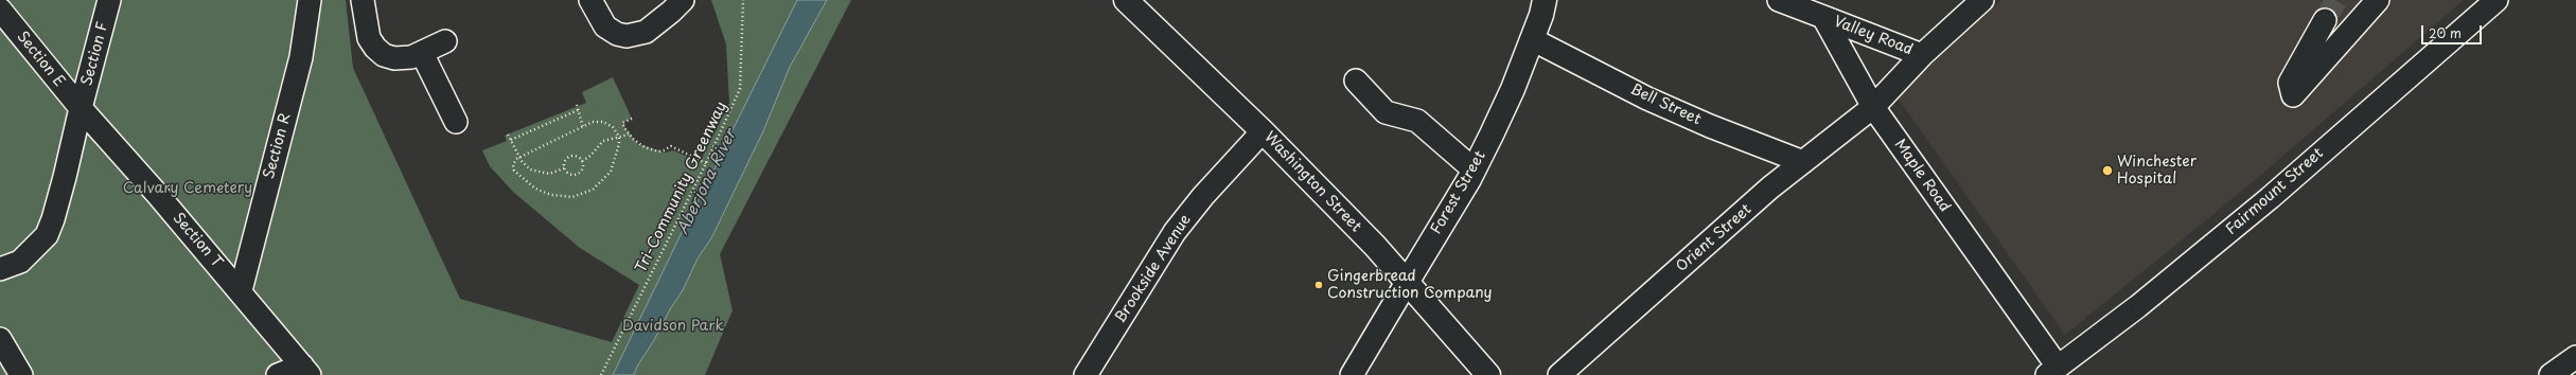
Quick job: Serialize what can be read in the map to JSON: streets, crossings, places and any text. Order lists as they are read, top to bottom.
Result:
{
  "streets": {
    "main road": ["Washington Street", "Forest Street"],
    "street": [
      "Valley Road",
      "Section F",
      "Section E",
      "Bell Street",
      "Section R",
      "Maple Road",
      "Fairmount Street",
      "Orient Street",
      "Section T",
      "Brookside Avenue"
    ],
    "path": ["Tri-Community Greenway"]
  },
  "crossings": [
    ["Valley Road", "Maple Road"],
    ["Valley Road", "Orient Street"],
    ["Section F", "Section E"],
    ["Section F", "Section T"],
    ["Section E", "Section T"],
    ["Bell Street", "Forest Street"],
    ["Bell Street", "Orient Street"],
    ["Section R", "Section T"],
    ["Maple Road", "Fairmount Street"],
    ["Maple Road", "Orient Street"],
    ["Washington Street", "Forest Street"],
    ["Washington Street", "Brookside Avenue"]
  ],
  "water": ["Aberjona River"],
  "parks": ["Calvary Cemetery", "Davidson Park"],
  "places": ["Winchester Hospital", "Gingerbread Construction Company"],
  "scale_bar": "20 m"
}
